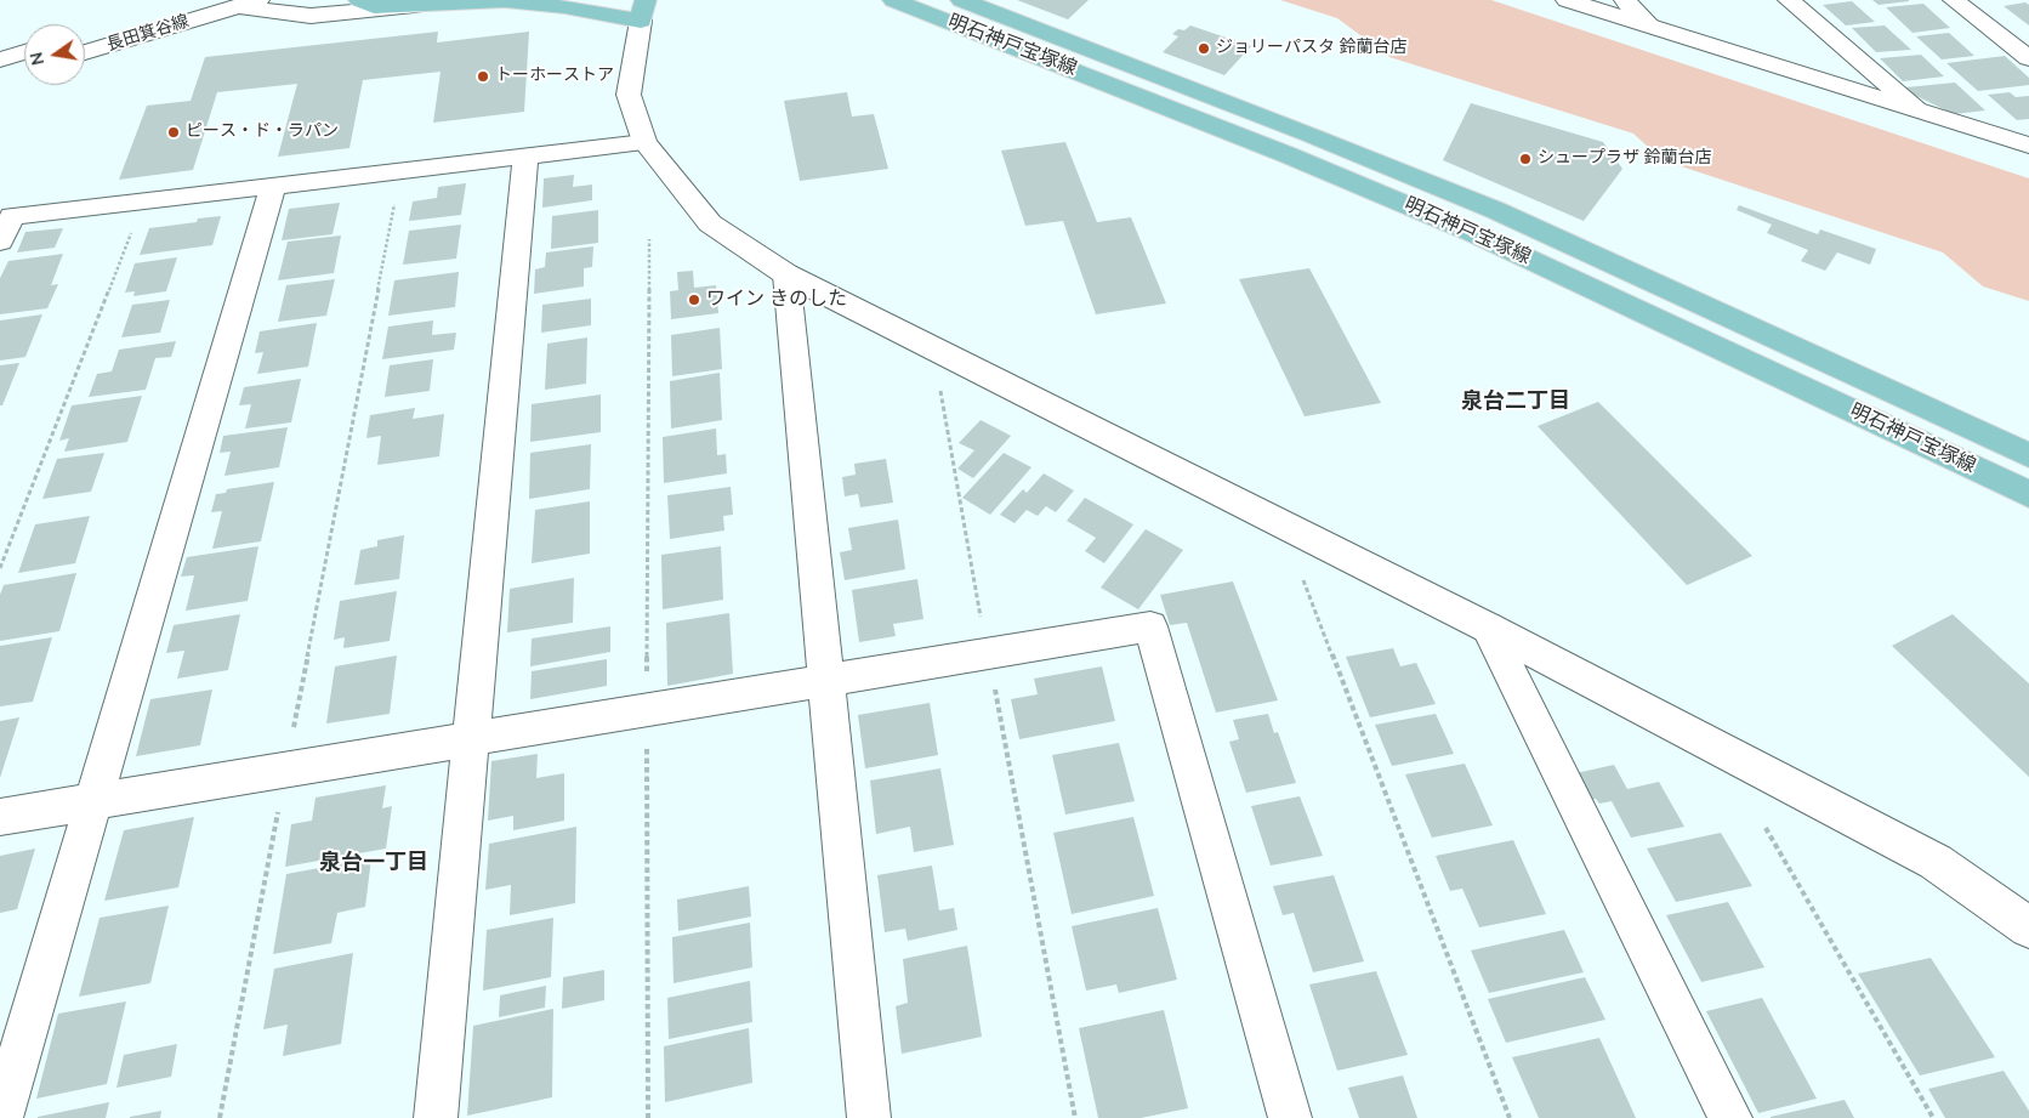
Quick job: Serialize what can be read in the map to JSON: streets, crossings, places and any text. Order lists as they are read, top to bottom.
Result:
{
  "streets": {
    "main road": ["明石神戸宝塚線"],
    "street": ["長田箕谷線"]
  },
  "districts": ["泉台二丁目", "泉台一丁目"],
  "places": [
    "ジョリーパスタ 鈴蘭台店",
    "トーホーストア",
    "ピース・ド・ラパン",
    "シュープラザ 鈴蘭台店",
    "ワイン きのした"
  ],
  "north": "left"
}
